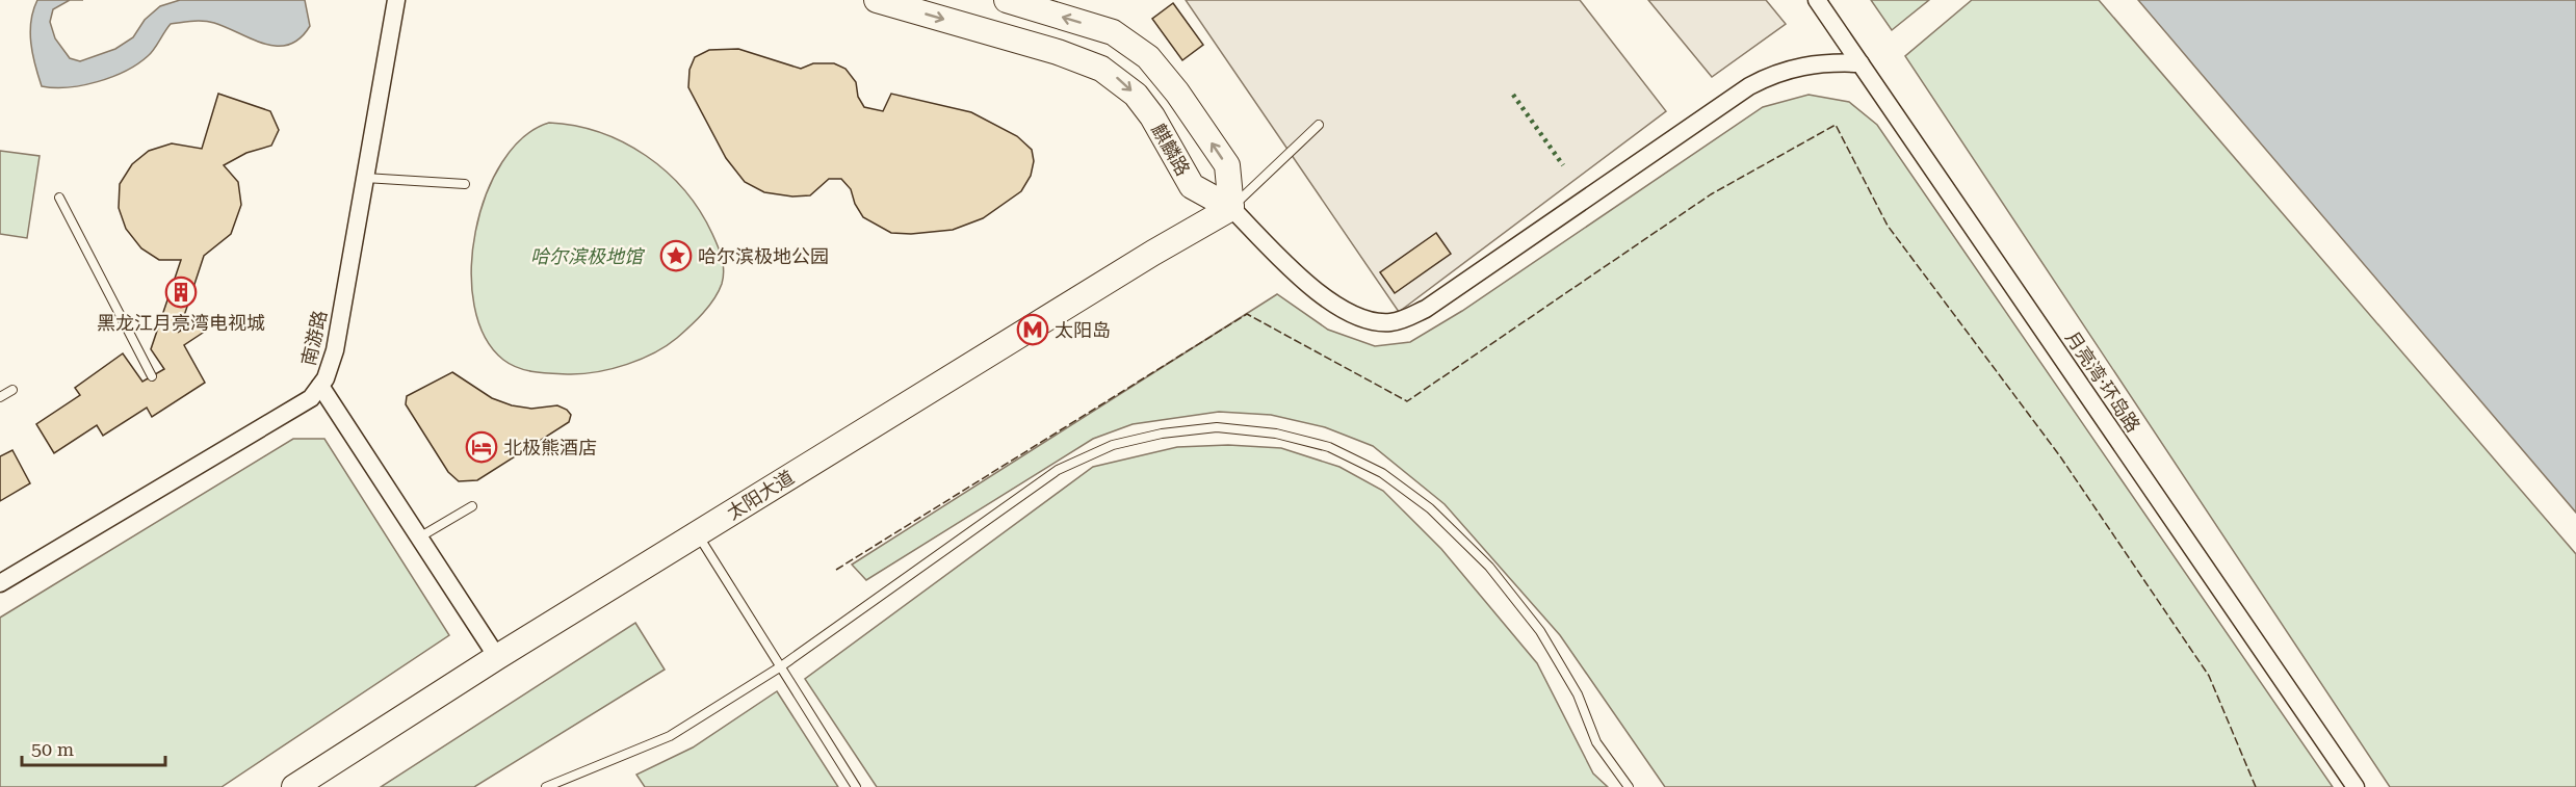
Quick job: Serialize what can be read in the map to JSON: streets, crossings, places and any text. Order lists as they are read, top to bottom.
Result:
{
  "streets": {
    "main road": ["麒麟路", "太阳大道"],
    "street": ["南游路", "月亮湾·环岛路"]
  },
  "crossings": [
    ["麒麟路", "太阳大道"]
  ],
  "parks": ["哈尔滨极地馆"],
  "places": {
    "place": ["哈尔滨极地公园"],
    "building": ["黑龙江月亮湾电视城"],
    "metro station": ["太阳岛"],
    "hotel": ["北极熊酒店"]
  },
  "scale_bar": "50 m"
}
